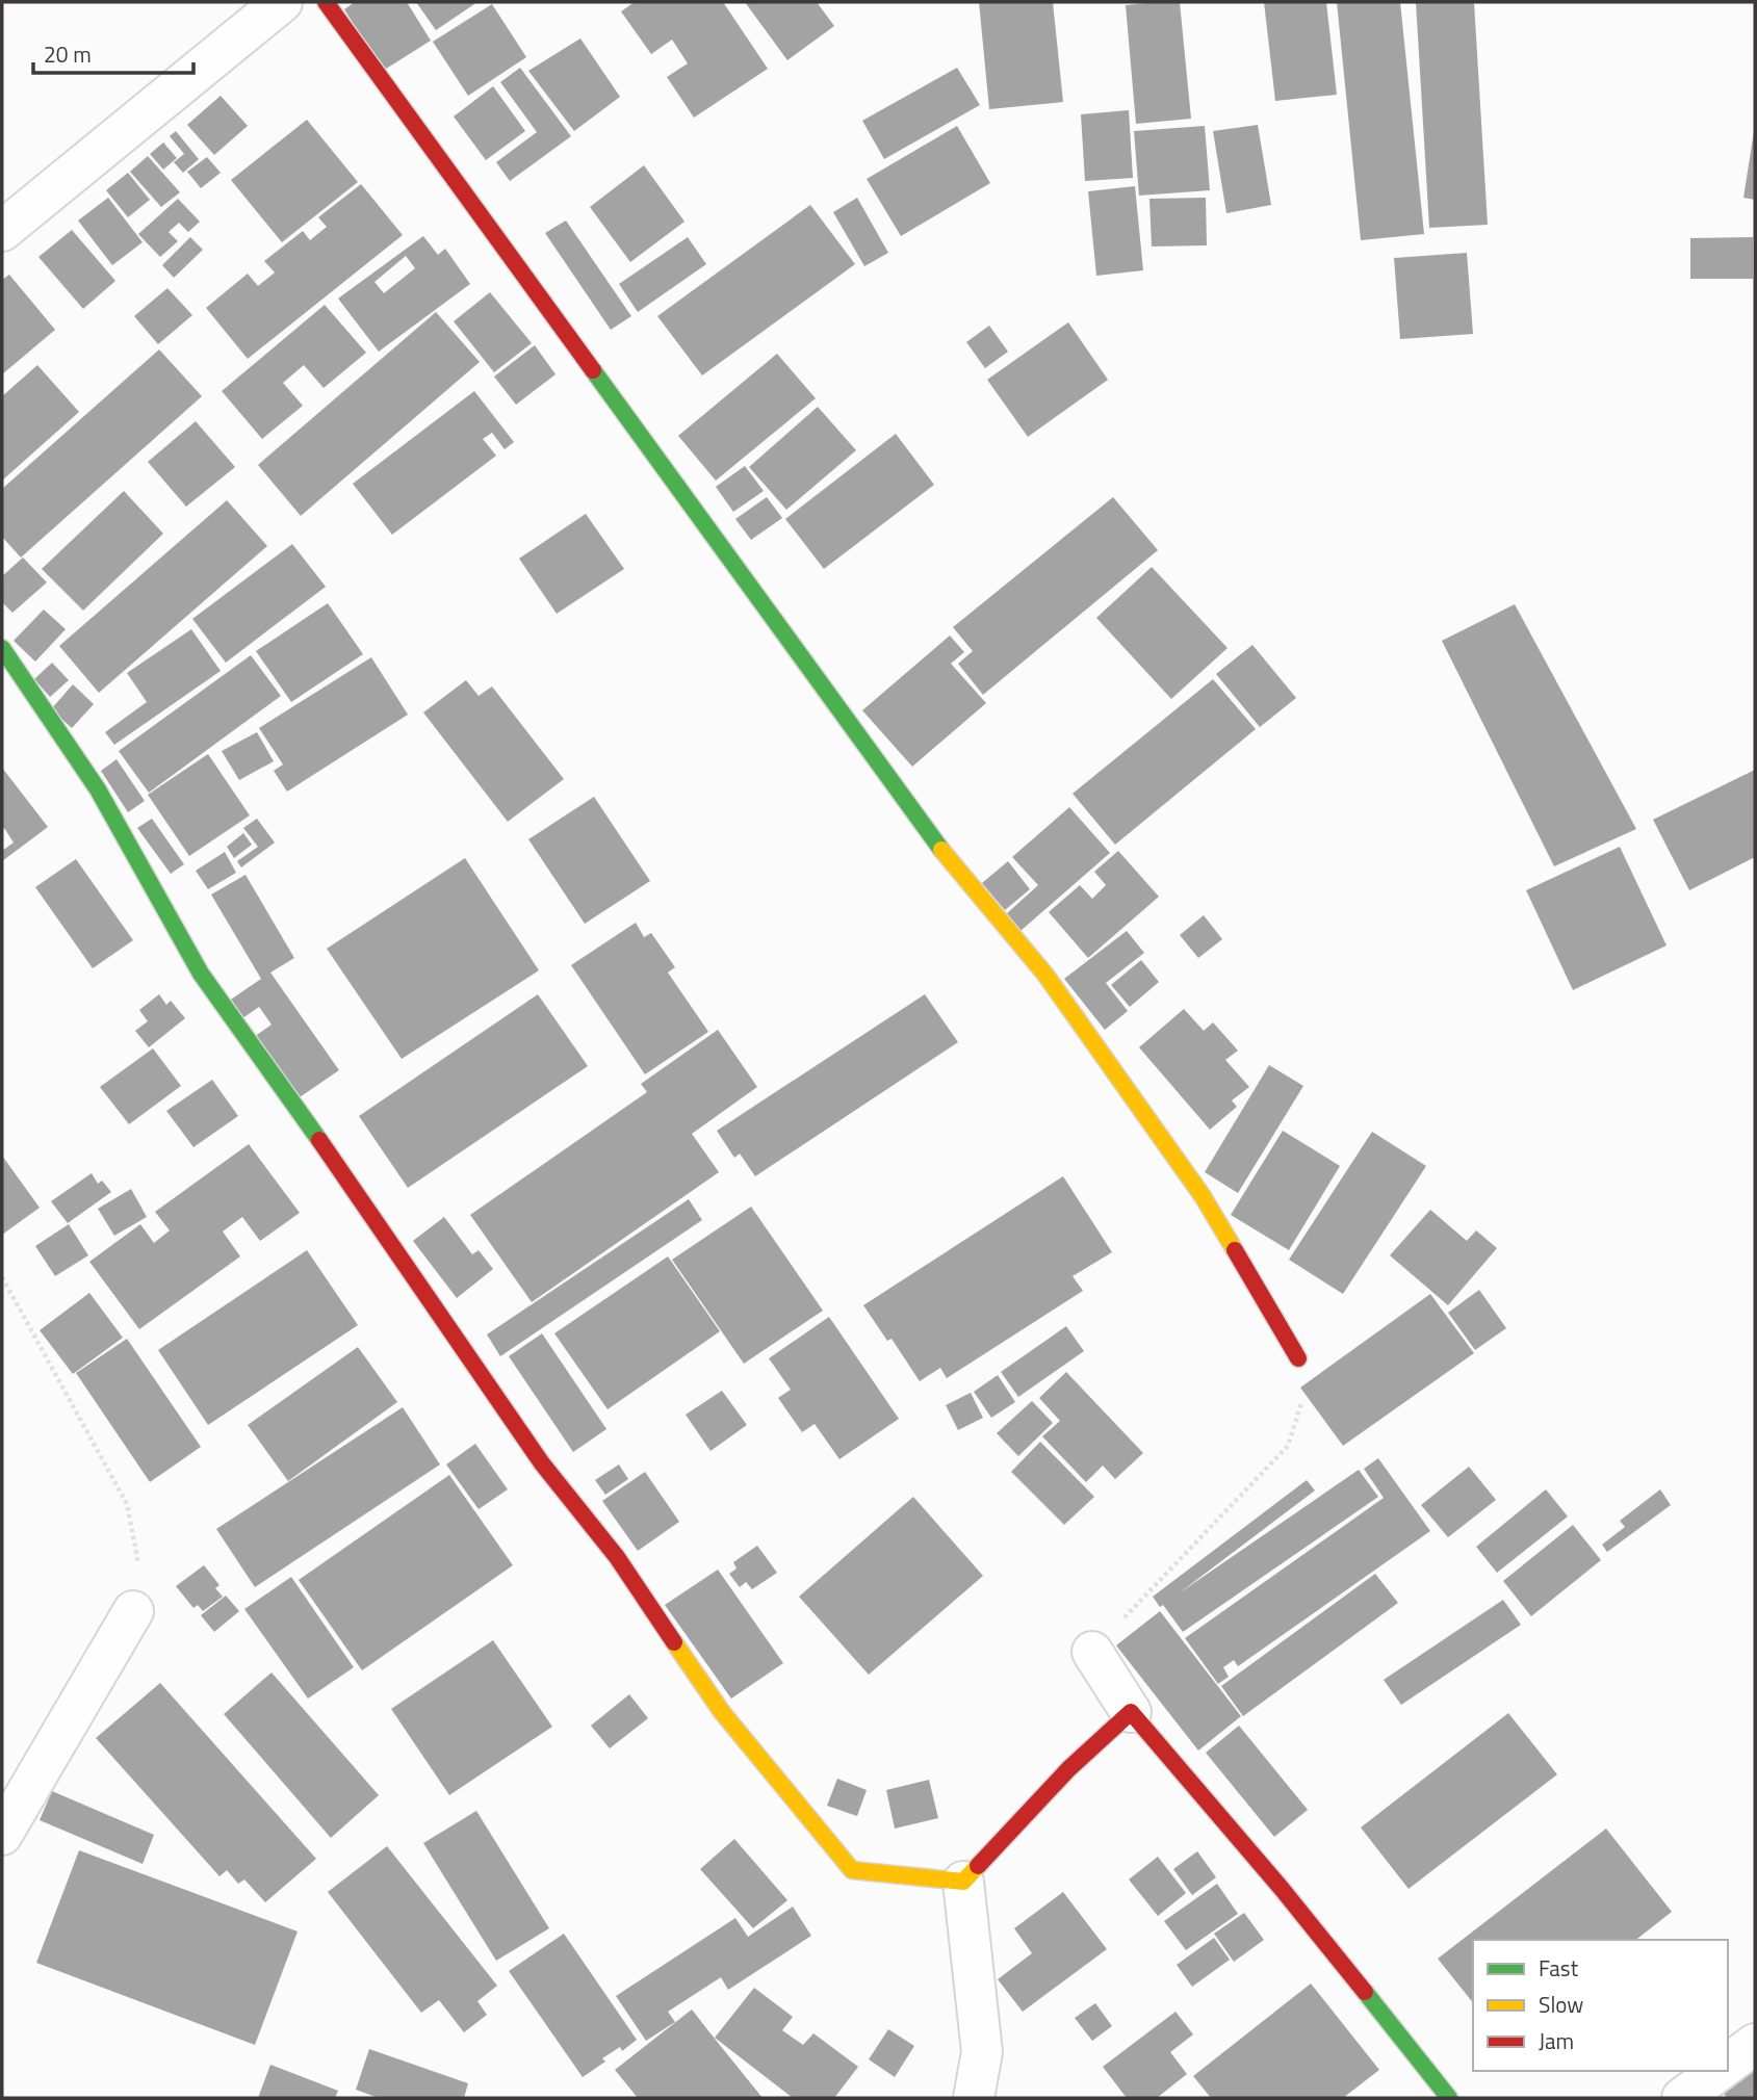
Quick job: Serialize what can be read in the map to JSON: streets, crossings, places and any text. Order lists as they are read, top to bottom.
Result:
{
  "legend": ["Fast", "Slow", "Jam"],
  "scale_bar": "20 m"
}
